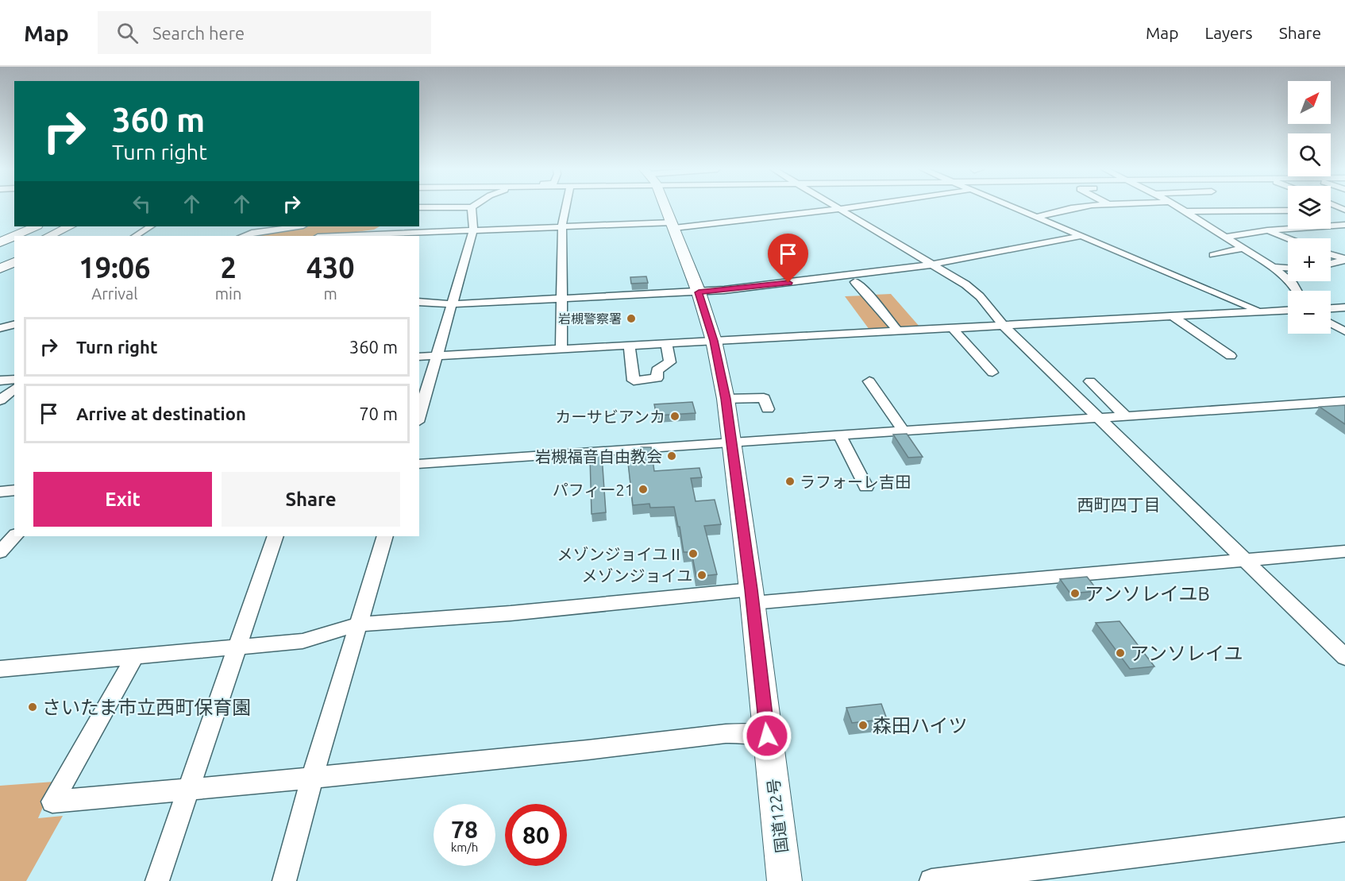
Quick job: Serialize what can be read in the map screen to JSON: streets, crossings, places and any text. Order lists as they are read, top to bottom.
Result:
{
  "streets": {
    "highway": ["国道122号"]
  },
  "districts": ["西町四丁目"],
  "places": [
    "岩槻警察署",
    "カーサビアンカ",
    "岩槻福音自由教会",
    "ラフォーレ吉田",
    "パフィー21",
    "メゾンジョイユⅡ",
    "メゾンジョイユ",
    "アンソレイユB",
    "アンソレイユ",
    "さいたま市立西町保育園",
    "森田ハイツ"
  ],
  "north": "top right",
  "page": {
    "header": "Map",
    "search": "Search here",
    "nav": ["Map", "Layers", "Share"],
    "map_buttons": ["+", "−"],
    "turn": ["360 m", "Turn right"],
    "eta": [
      "19:06",
      "Arrival",
      "2",
      "min",
      "430",
      "m"
    ],
    "list": [
      {
        "name": "Turn right",
        "value": "360 m"
      },
      {
        "name": "Arrive at destination",
        "value": "70 m"
      }
    ],
    "buttons": ["Exit", "Share"],
    "speed": "78 km/h",
    "limit": "80"
  }
}
